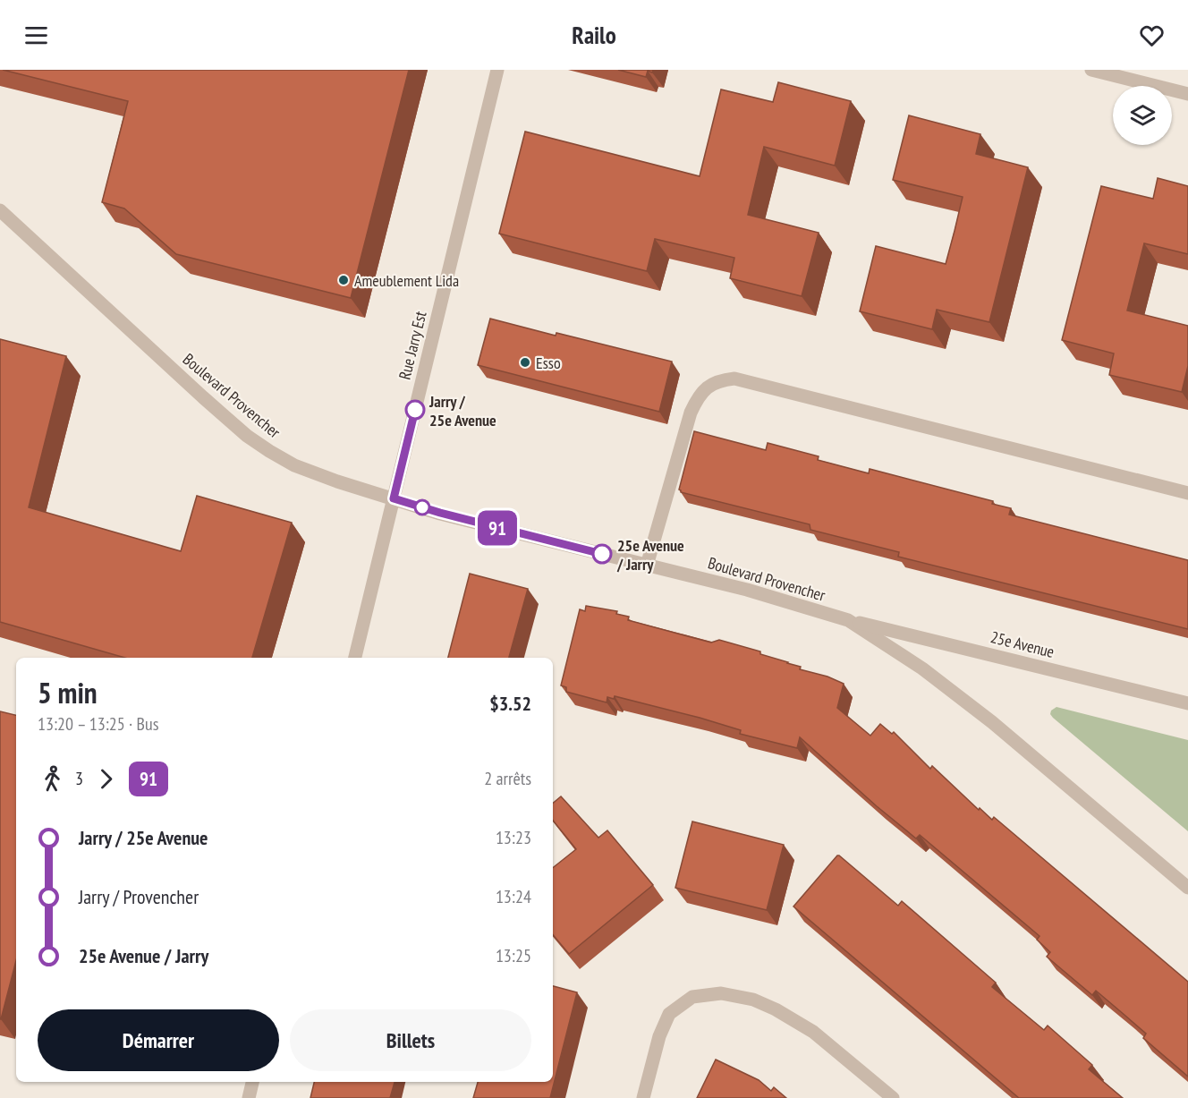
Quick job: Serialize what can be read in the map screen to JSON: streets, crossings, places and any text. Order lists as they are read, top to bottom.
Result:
{
  "streets": {
    "street": ["Rue Jarry Est", "Boulevard Provencher", "25e Avenue"]
  },
  "crossings": [
    ["Rue Jarry Est", "Boulevard Provencher"],
    ["Boulevard Provencher", "25e Avenue"]
  ],
  "places": [
    "Ameublement Lida",
    "Esso",
    "Jarry / 25e Avenue",
    "25e Avenue / Jarry"
  ],
  "lines": ["bus line 91"],
  "page": {
    "header": "Railo",
    "on_map": "91",
    "heading": ["5 min", "13:20 – 13:25 · Bus", "$3.52"],
    "legs": ["3", "91", "2 arrêts"],
    "list": [
      {
        "name": "Jarry / 25e Avenue",
        "value": "13:23"
      },
      {
        "name": "Jarry / Provencher",
        "value": "13:24"
      },
      {
        "name": "25e Avenue / Jarry",
        "value": "13:25"
      }
    ],
    "buttons": ["Démarrer", "Billets"]
  }
}
